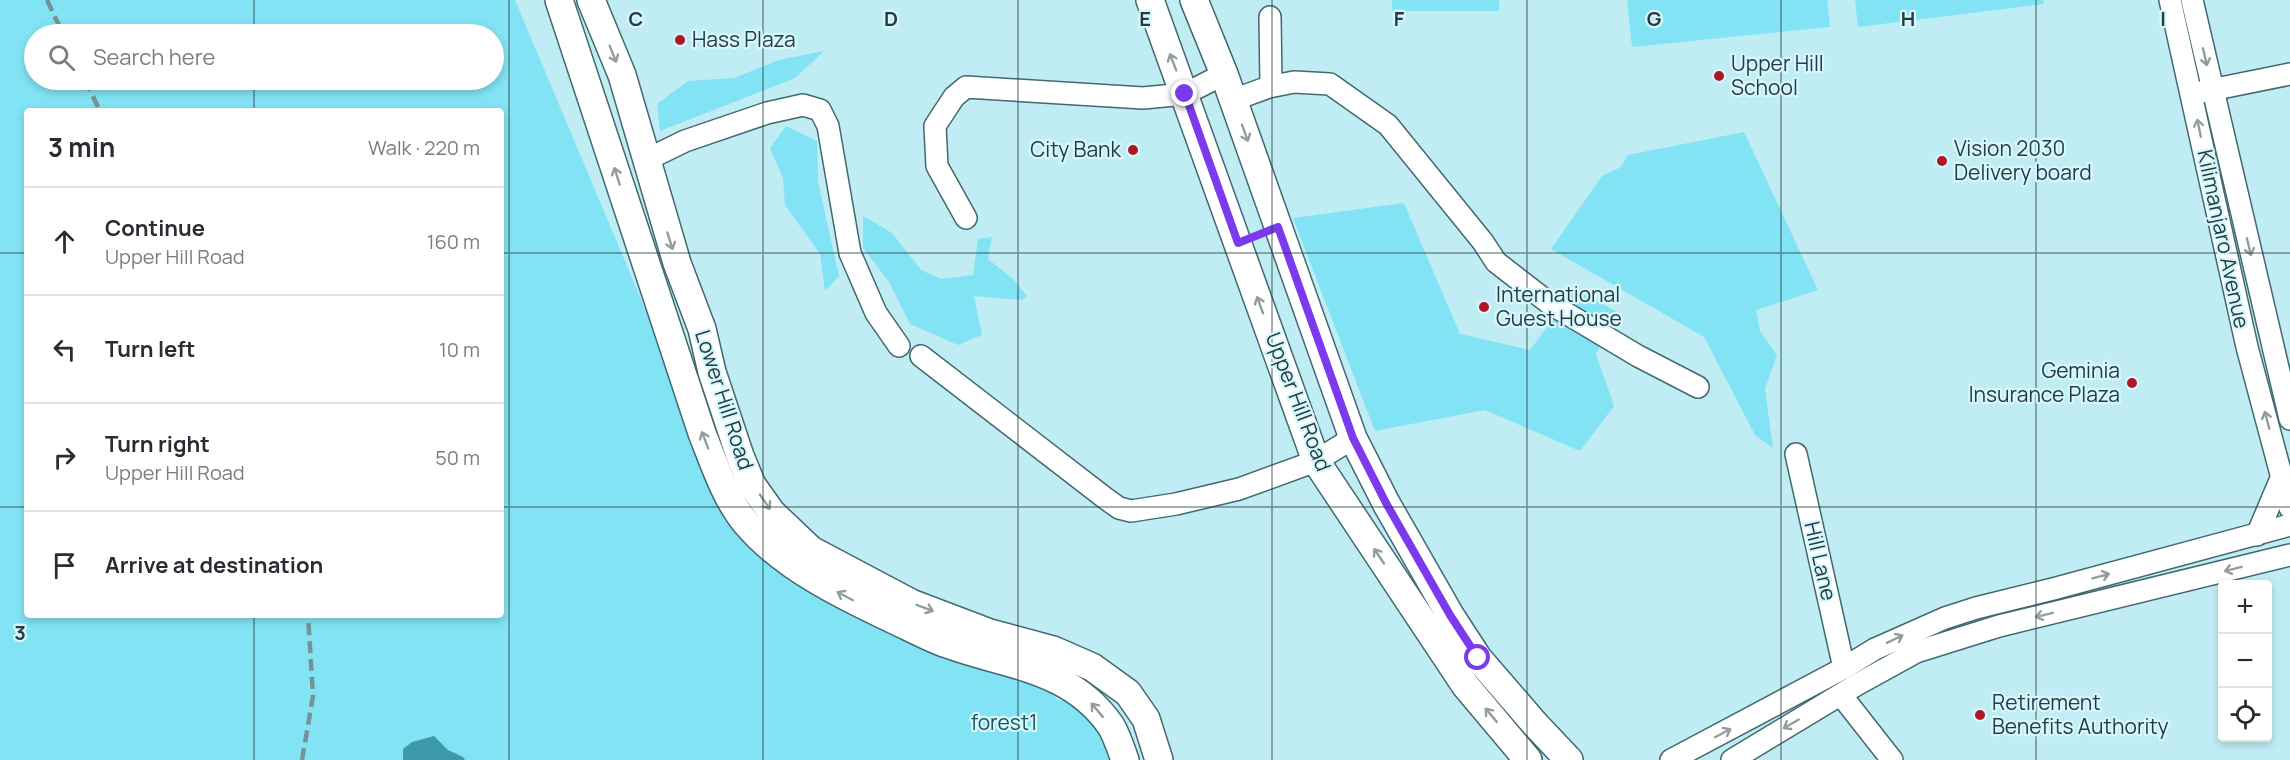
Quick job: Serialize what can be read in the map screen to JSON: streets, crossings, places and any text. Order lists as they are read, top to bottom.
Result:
{
  "streets": {
    "street": [
      "Kilimanjaro Avenue",
      "Lower Hill Road",
      "Upper Hill Road",
      "Hill Lane"
    ]
  },
  "parks": ["forest1"],
  "places": [
    "Hass Plaza",
    "Upper Hill School",
    "City Bank",
    "Vision 2030 Delivery board",
    "International Guest House",
    "Geminia Insurance Plaza",
    "Retirement Benefits Authority"
  ],
  "page": {
    "search": "Search here",
    "heading": ["3 min", "Walk · 220 m"],
    "list": [
      ["Continue", "Upper Hill Road", "160 m"],
      ["Turn left", "10 m"],
      ["Turn right", "Upper Hill Road", "50 m"],
      "Arrive at destination"
    ],
    "map_buttons": ["+", "−"]
  },
  "grid": {
    "columns": [
      "C",
      "D",
      "E",
      "F",
      "G",
      "H",
      "I"
    ],
    "rows": ["3"]
  }
}
